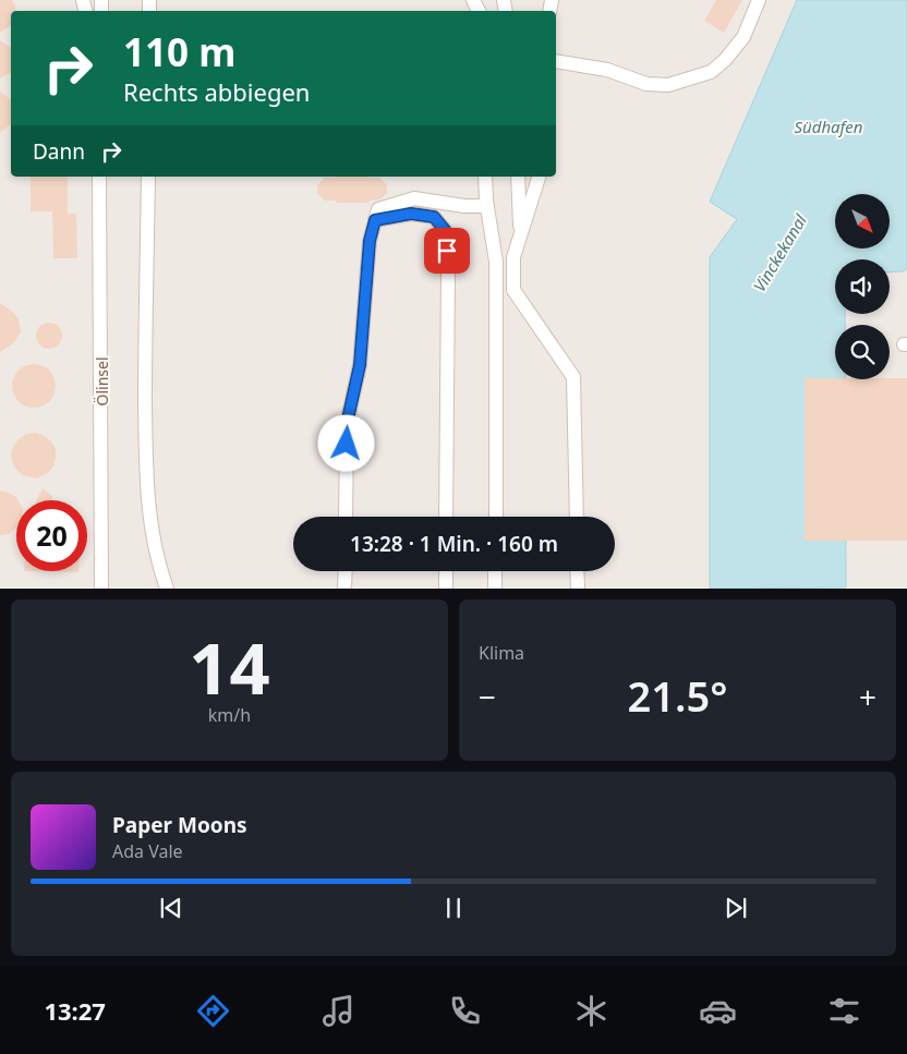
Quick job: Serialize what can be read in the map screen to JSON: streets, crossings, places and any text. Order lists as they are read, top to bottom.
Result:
{
  "streets": {
    "street": ["Ölinsel"]
  },
  "water": ["Südhafen", "Vinckekanal"],
  "north": "bottom right",
  "page": {
    "turn": ["110 m", "Rechts abbiegen"],
    "then": "Dann",
    "limit": "20",
    "trip": "13:28 · 1 Min. · 160 m",
    "tile": [
      ["14", "km/h"],
      "Klima"
    ],
    "heat": ["−", "21.5°", "+"],
    "song": ["Paper Moons", "Ada Vale"],
    "tabs": "13:27"
  }
}
